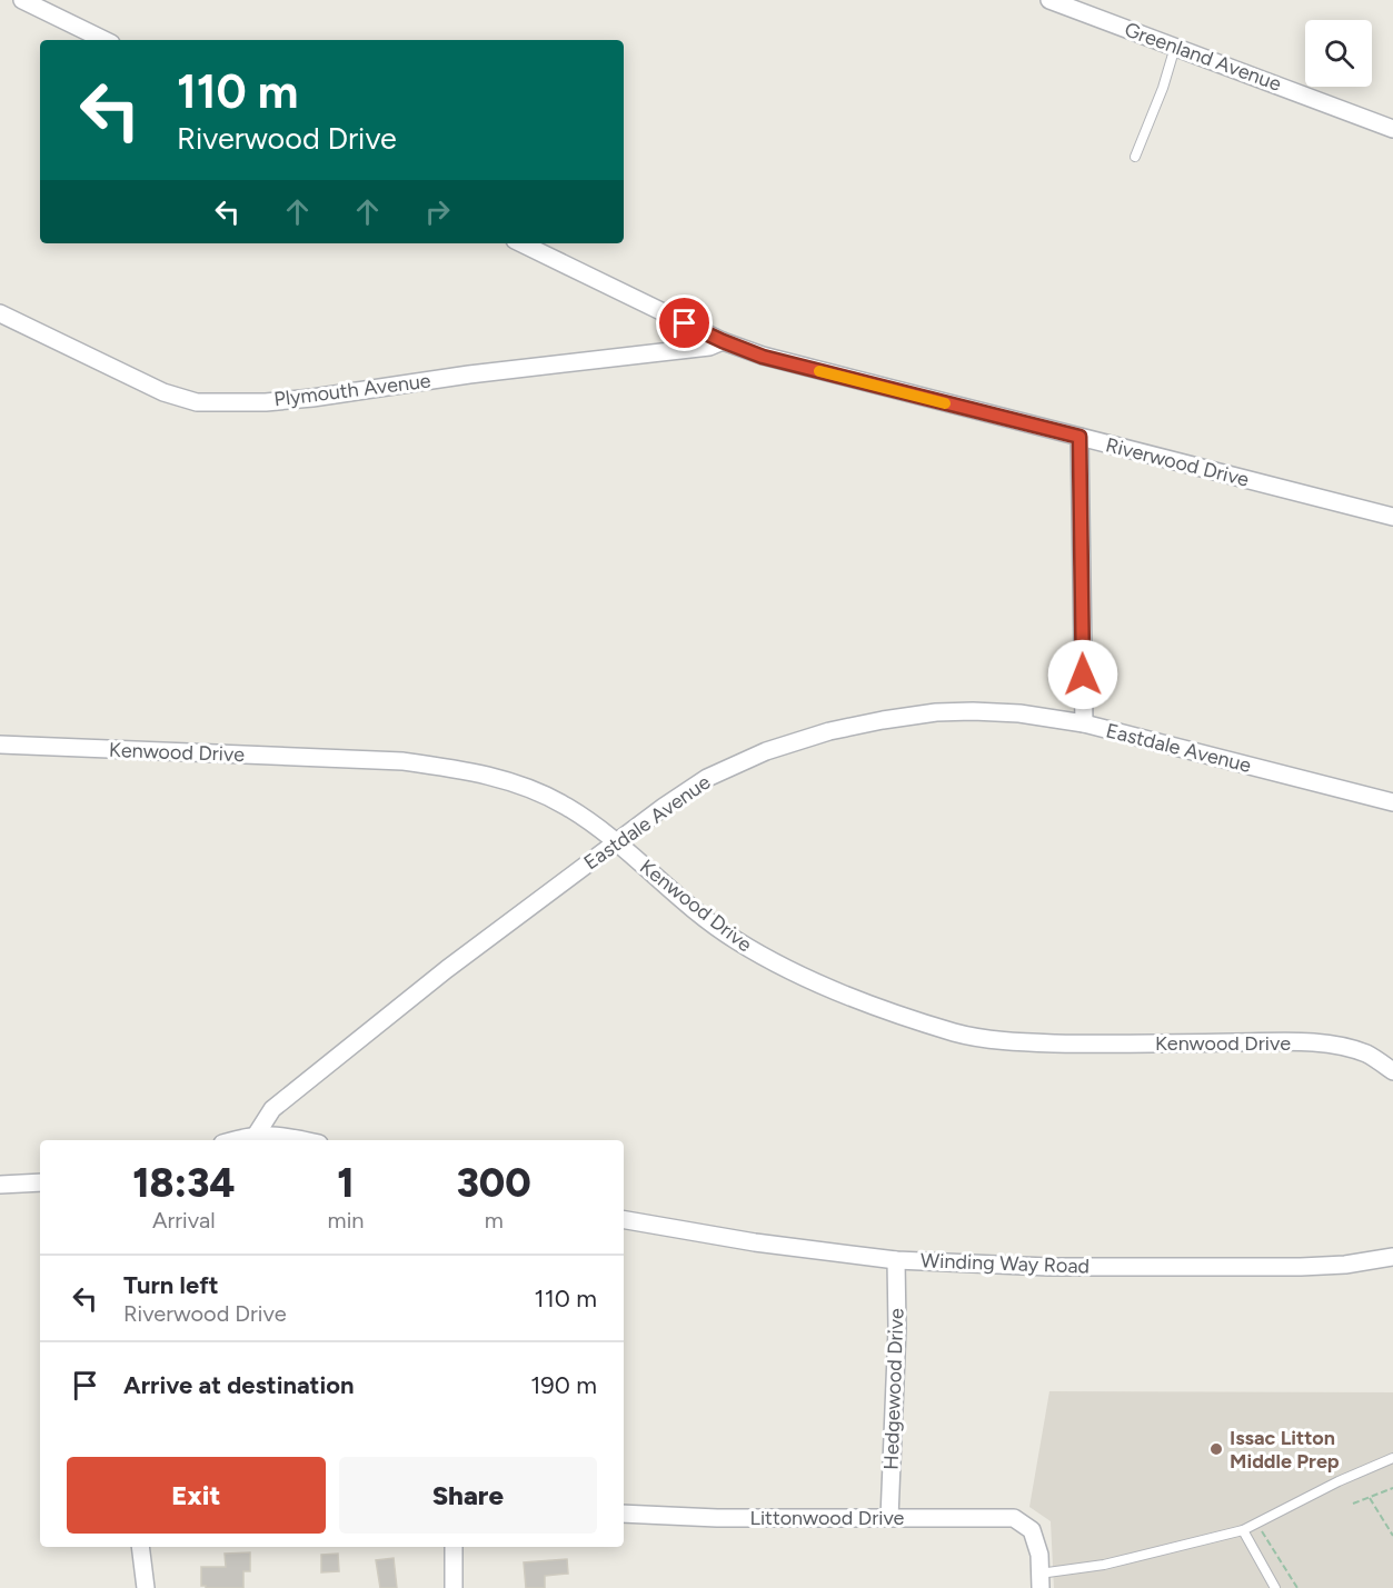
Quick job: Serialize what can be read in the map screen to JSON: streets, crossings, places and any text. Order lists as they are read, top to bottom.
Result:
{
  "streets": {
    "street": [
      "Greenland Avenue",
      "Plymouth Avenue",
      "Riverwood Drive",
      "Eastdale Avenue",
      "Kenwood Drive",
      "Winding Way Road",
      "Hedgewood Drive",
      "Littonwood Drive"
    ]
  },
  "crossings": [
    ["Plymouth Avenue", "Riverwood Drive"],
    ["Eastdale Avenue", "Kenwood Drive"],
    ["Winding Way Road", "Hedgewood Drive"],
    ["Hedgewood Drive", "Littonwood Drive"]
  ],
  "places": ["Issac Litton Middle Prep"],
  "page": {
    "turn": ["110 m", "Riverwood Drive"],
    "eta": [
      "18:34",
      "Arrival",
      "1",
      "min",
      "300",
      "m"
    ],
    "list": [
      {
        "name": "Turn left",
        "note": "Riverwood Drive",
        "value": "110 m"
      },
      {
        "name": "Arrive at destination",
        "value": "190 m"
      }
    ],
    "buttons": ["Exit", "Share"]
  }
}
